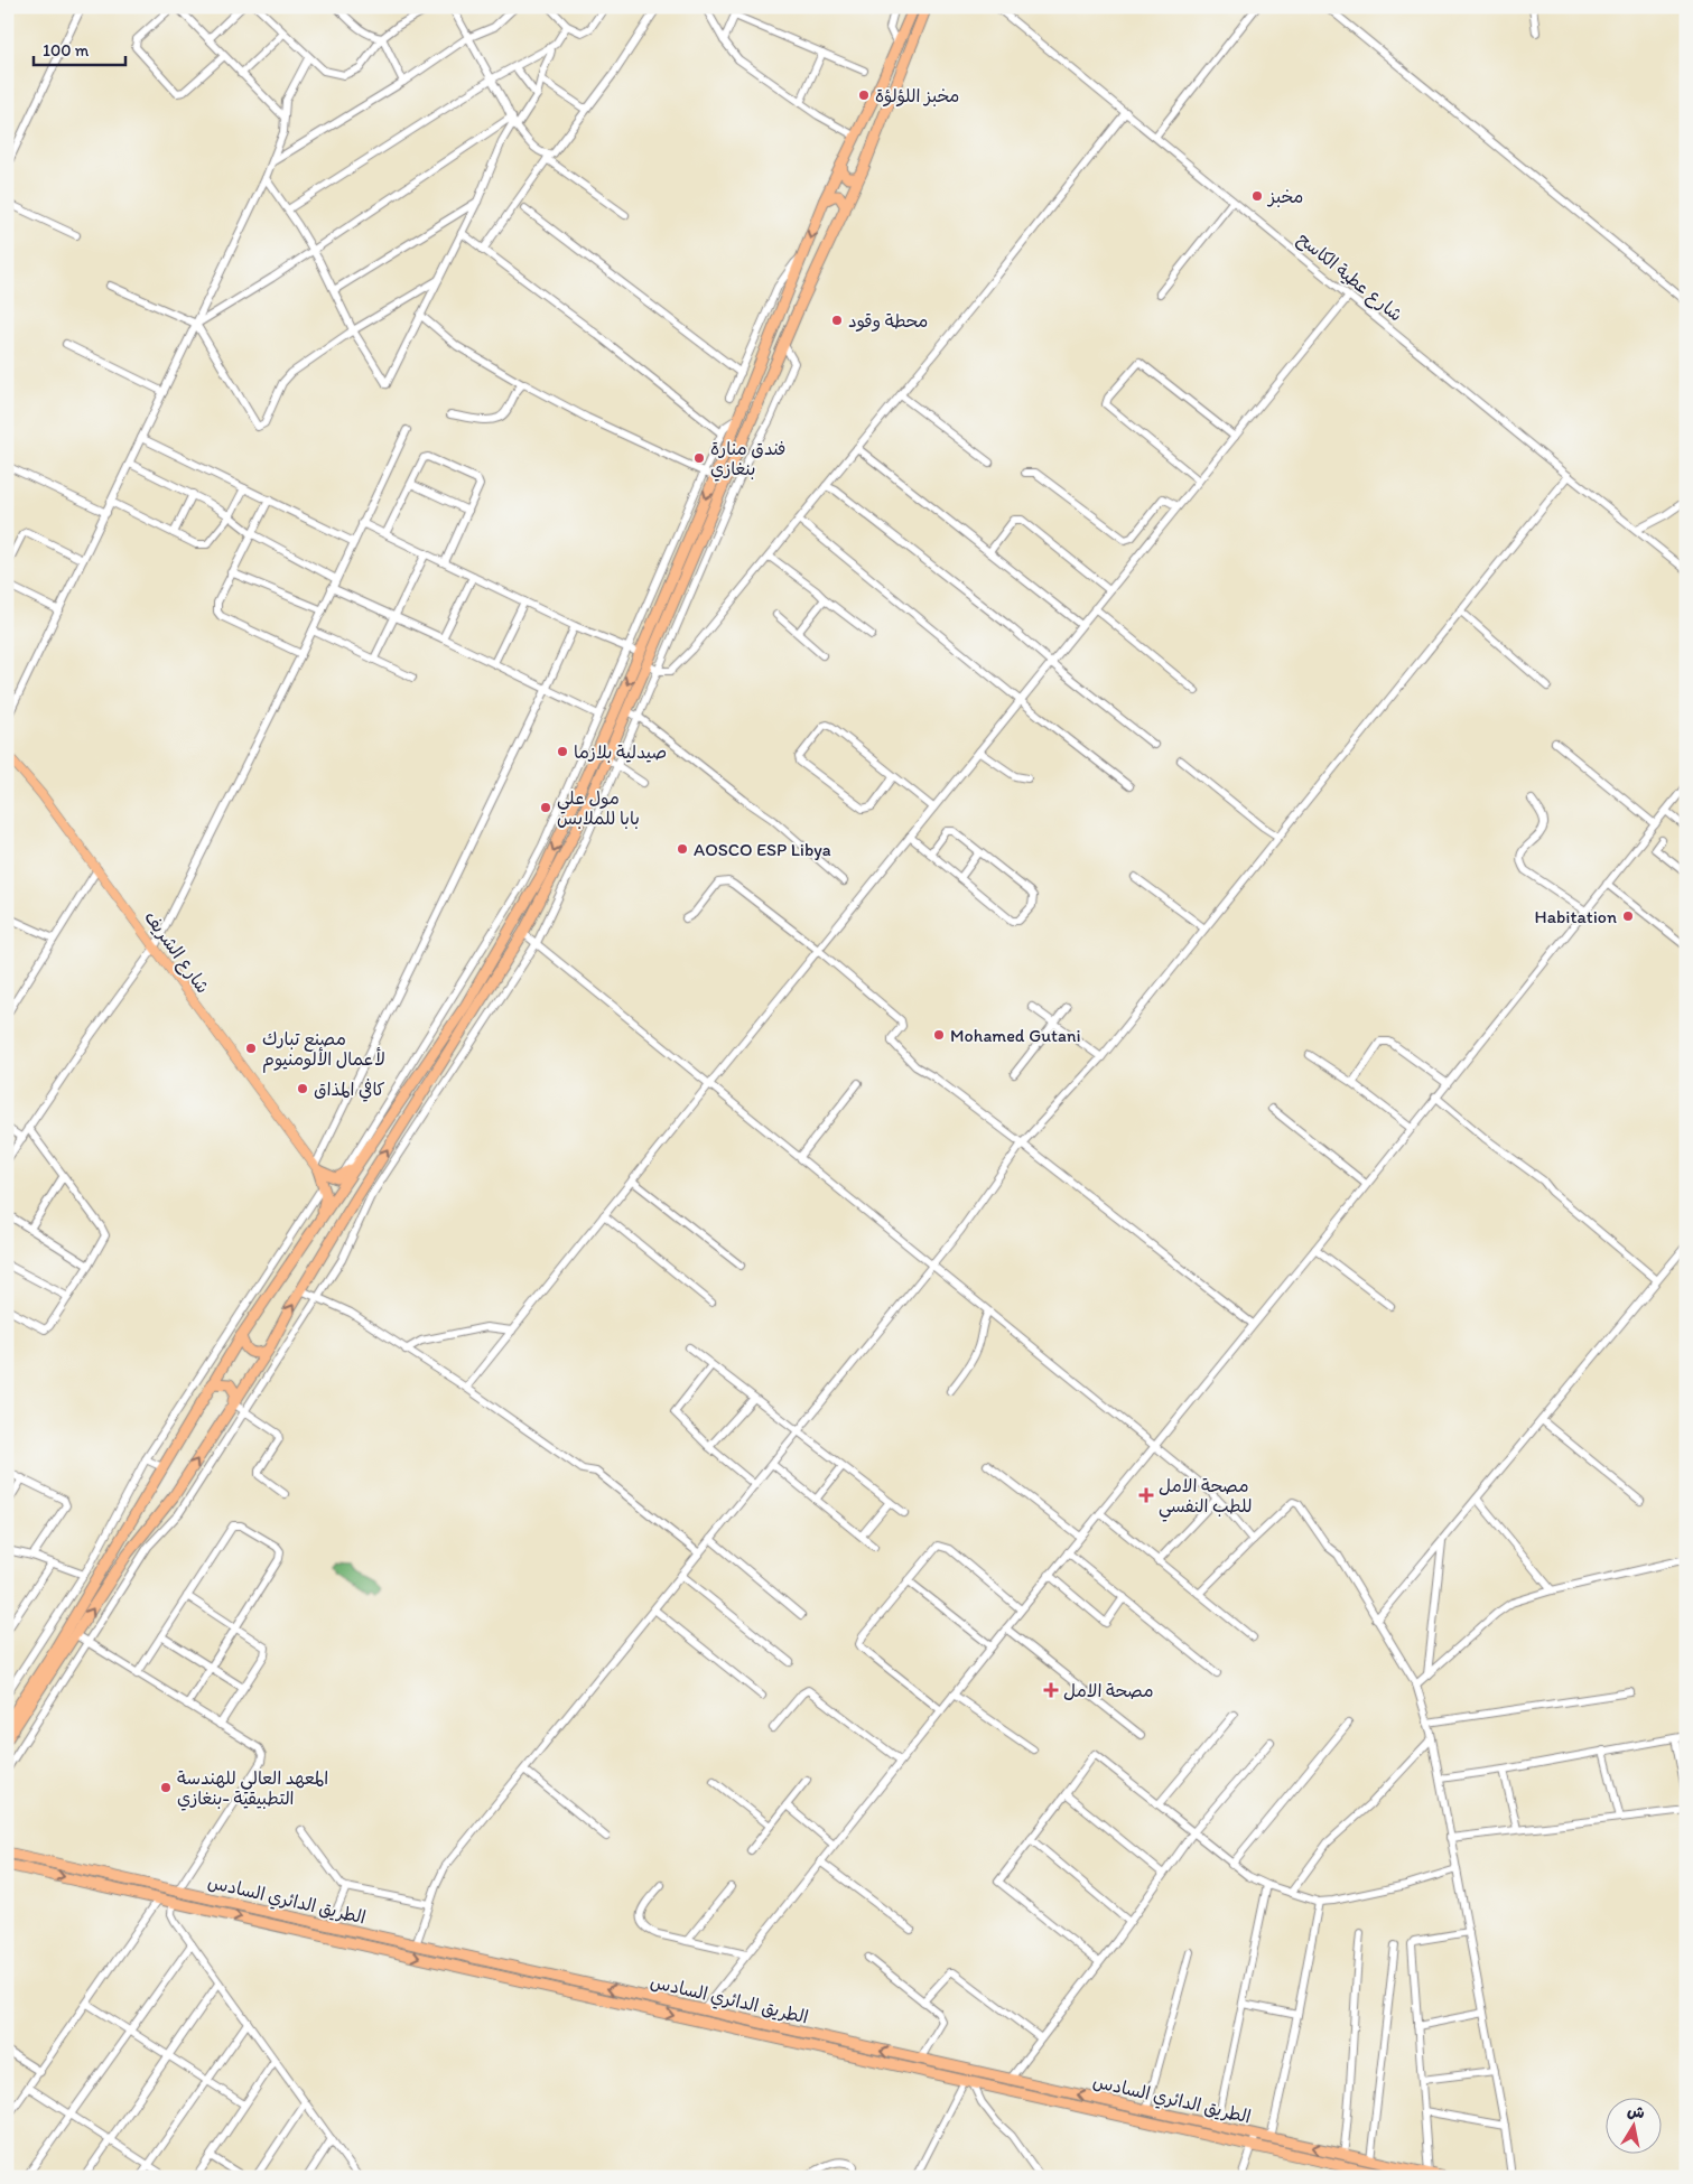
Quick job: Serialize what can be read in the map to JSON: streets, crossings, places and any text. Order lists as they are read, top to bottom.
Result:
{
  "streets": {
    "highway": ["الطريق الدائري السادس"],
    "main road": ["شارع الشريف"],
    "street": ["شارع عطية الكاسح"]
  },
  "places": {
    "other": [
      "مخبز اللؤلؤة",
      "مخبز",
      "محطة وقود",
      "فندق منارة بنغازي",
      "صيدلية بلازما",
      "مول علي بابا للملابس",
      "AOSCO ESP Libya",
      "Habitation",
      "Mohamed Gutani",
      "مصنع تبارك لأعمال الألومنيوم",
      "كافي المذاق",
      "المعهد العالي للهندسة التطبيقية -بنغازي"
    ],
    "health": ["مصحة الامل للطب النفسي", "مصحة الامل"]
  },
  "scale_bar": "100 m",
  "north": "top"
}
